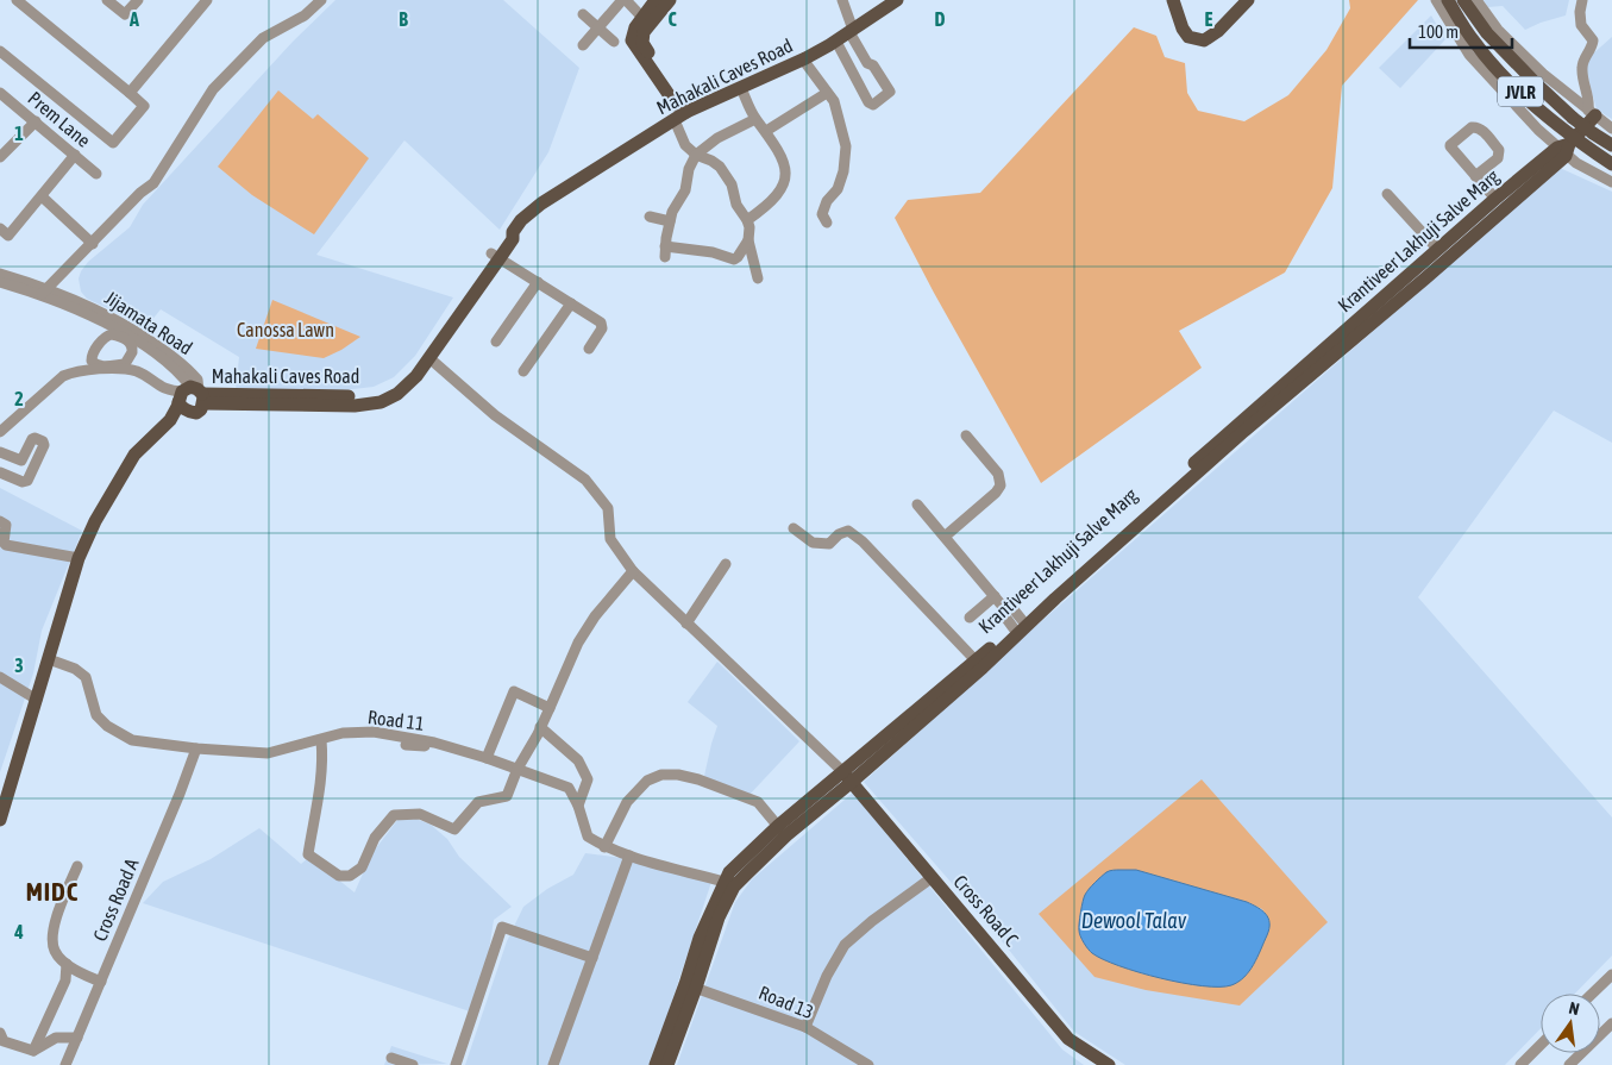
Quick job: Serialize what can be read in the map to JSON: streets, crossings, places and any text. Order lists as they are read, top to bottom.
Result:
{
  "streets": {
    "main road": [
      "Mahakali Caves Road",
      "JVLR",
      "Krantiveer Lakhuji Salve Marg",
      "Cross Road C"
    ],
    "street": [
      "Prem Lane",
      "Jijamata Road",
      "Road 11",
      "Cross Road A",
      "Road 13"
    ]
  },
  "crossings": [
    ["Mahakali Caves Road", "Jijamata Road"],
    ["Krantiveer Lakhuji Salve Marg", "Road 11"],
    ["Krantiveer Lakhuji Salve Marg", "Cross Road C"],
    ["Krantiveer Lakhuji Salve Marg", "Road 13"],
    ["Road 11", "Cross Road A"]
  ],
  "districts": ["MIDC"],
  "water": ["Dewool Talav"],
  "parks": ["Canossa Lawn"],
  "scale_bar": "100 m",
  "north": "top",
  "grid": {
    "columns": [
      "A",
      "B",
      "C",
      "D",
      "E"
    ],
    "rows": [
      "1",
      "2",
      "3",
      "4"
    ]
  }
}
